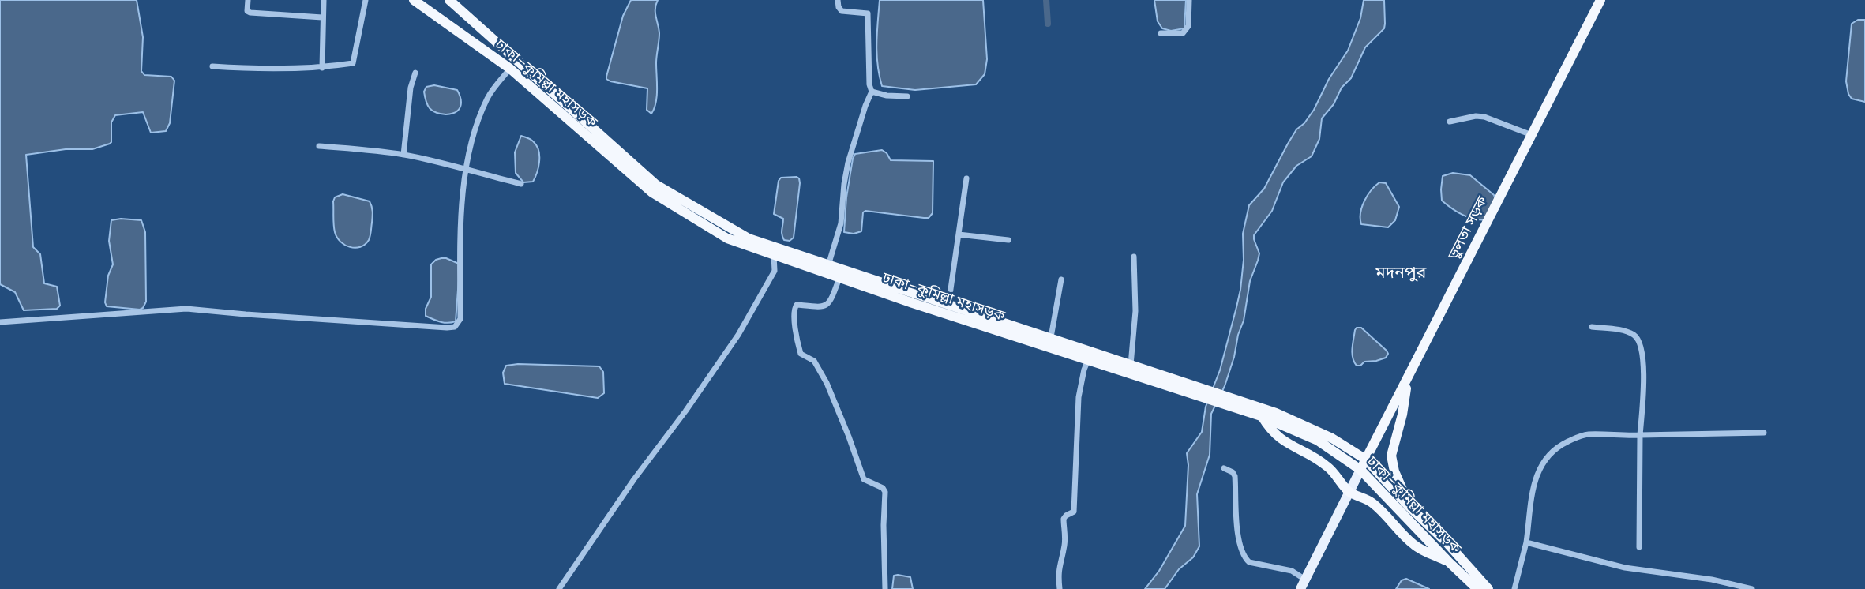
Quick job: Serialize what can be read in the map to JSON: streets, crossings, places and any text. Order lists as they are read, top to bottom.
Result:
{
  "streets": {
    "highway": ["ঢাকা–কুমিল্লা মহাসড়ক", "ভুলতা সড়ক"]
  },
  "crossings": [
    ["ঢাকা–কুমিল্লা মহাসড়ক", "ভুলতা সড়ক"]
  ],
  "districts": ["মদনপুর"]
}
